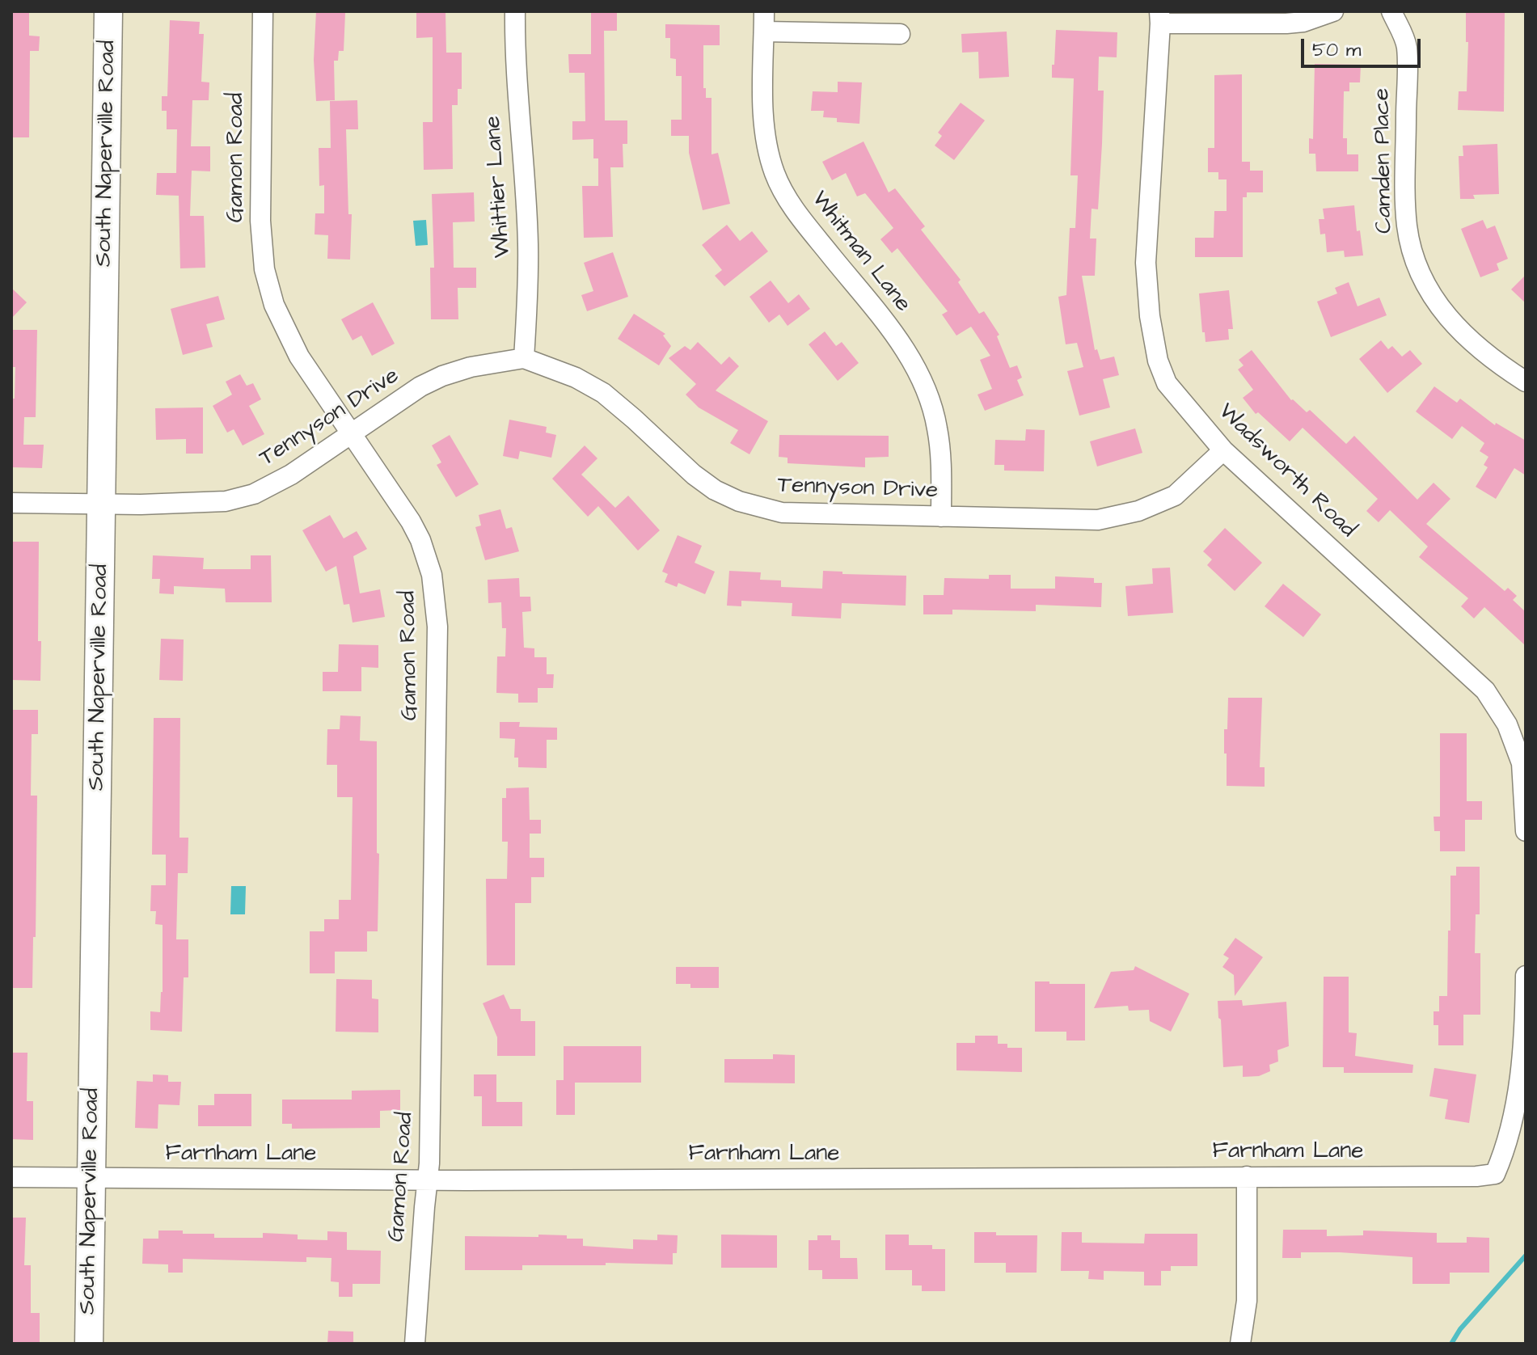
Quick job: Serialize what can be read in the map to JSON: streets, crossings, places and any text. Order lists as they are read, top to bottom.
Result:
{
  "streets": {
    "main road": ["South Naperville Road"],
    "street": [
      "Gamon Road",
      "Camden Place",
      "Whittier Lane",
      "Whitman Lane",
      "Tennyson Drive",
      "Wadsworth Road",
      "Farnham Lane"
    ]
  },
  "crossings": [
    ["South Naperville Road", "Tennyson Drive"],
    ["South Naperville Road", "Farnham Lane"],
    ["Gamon Road", "Tennyson Drive"],
    ["Gamon Road", "Farnham Lane"],
    ["Whittier Lane", "Tennyson Drive"],
    ["Whitman Lane", "Tennyson Drive"],
    ["Tennyson Drive", "Wadsworth Road"]
  ],
  "scale_bar": "50 m"
}
